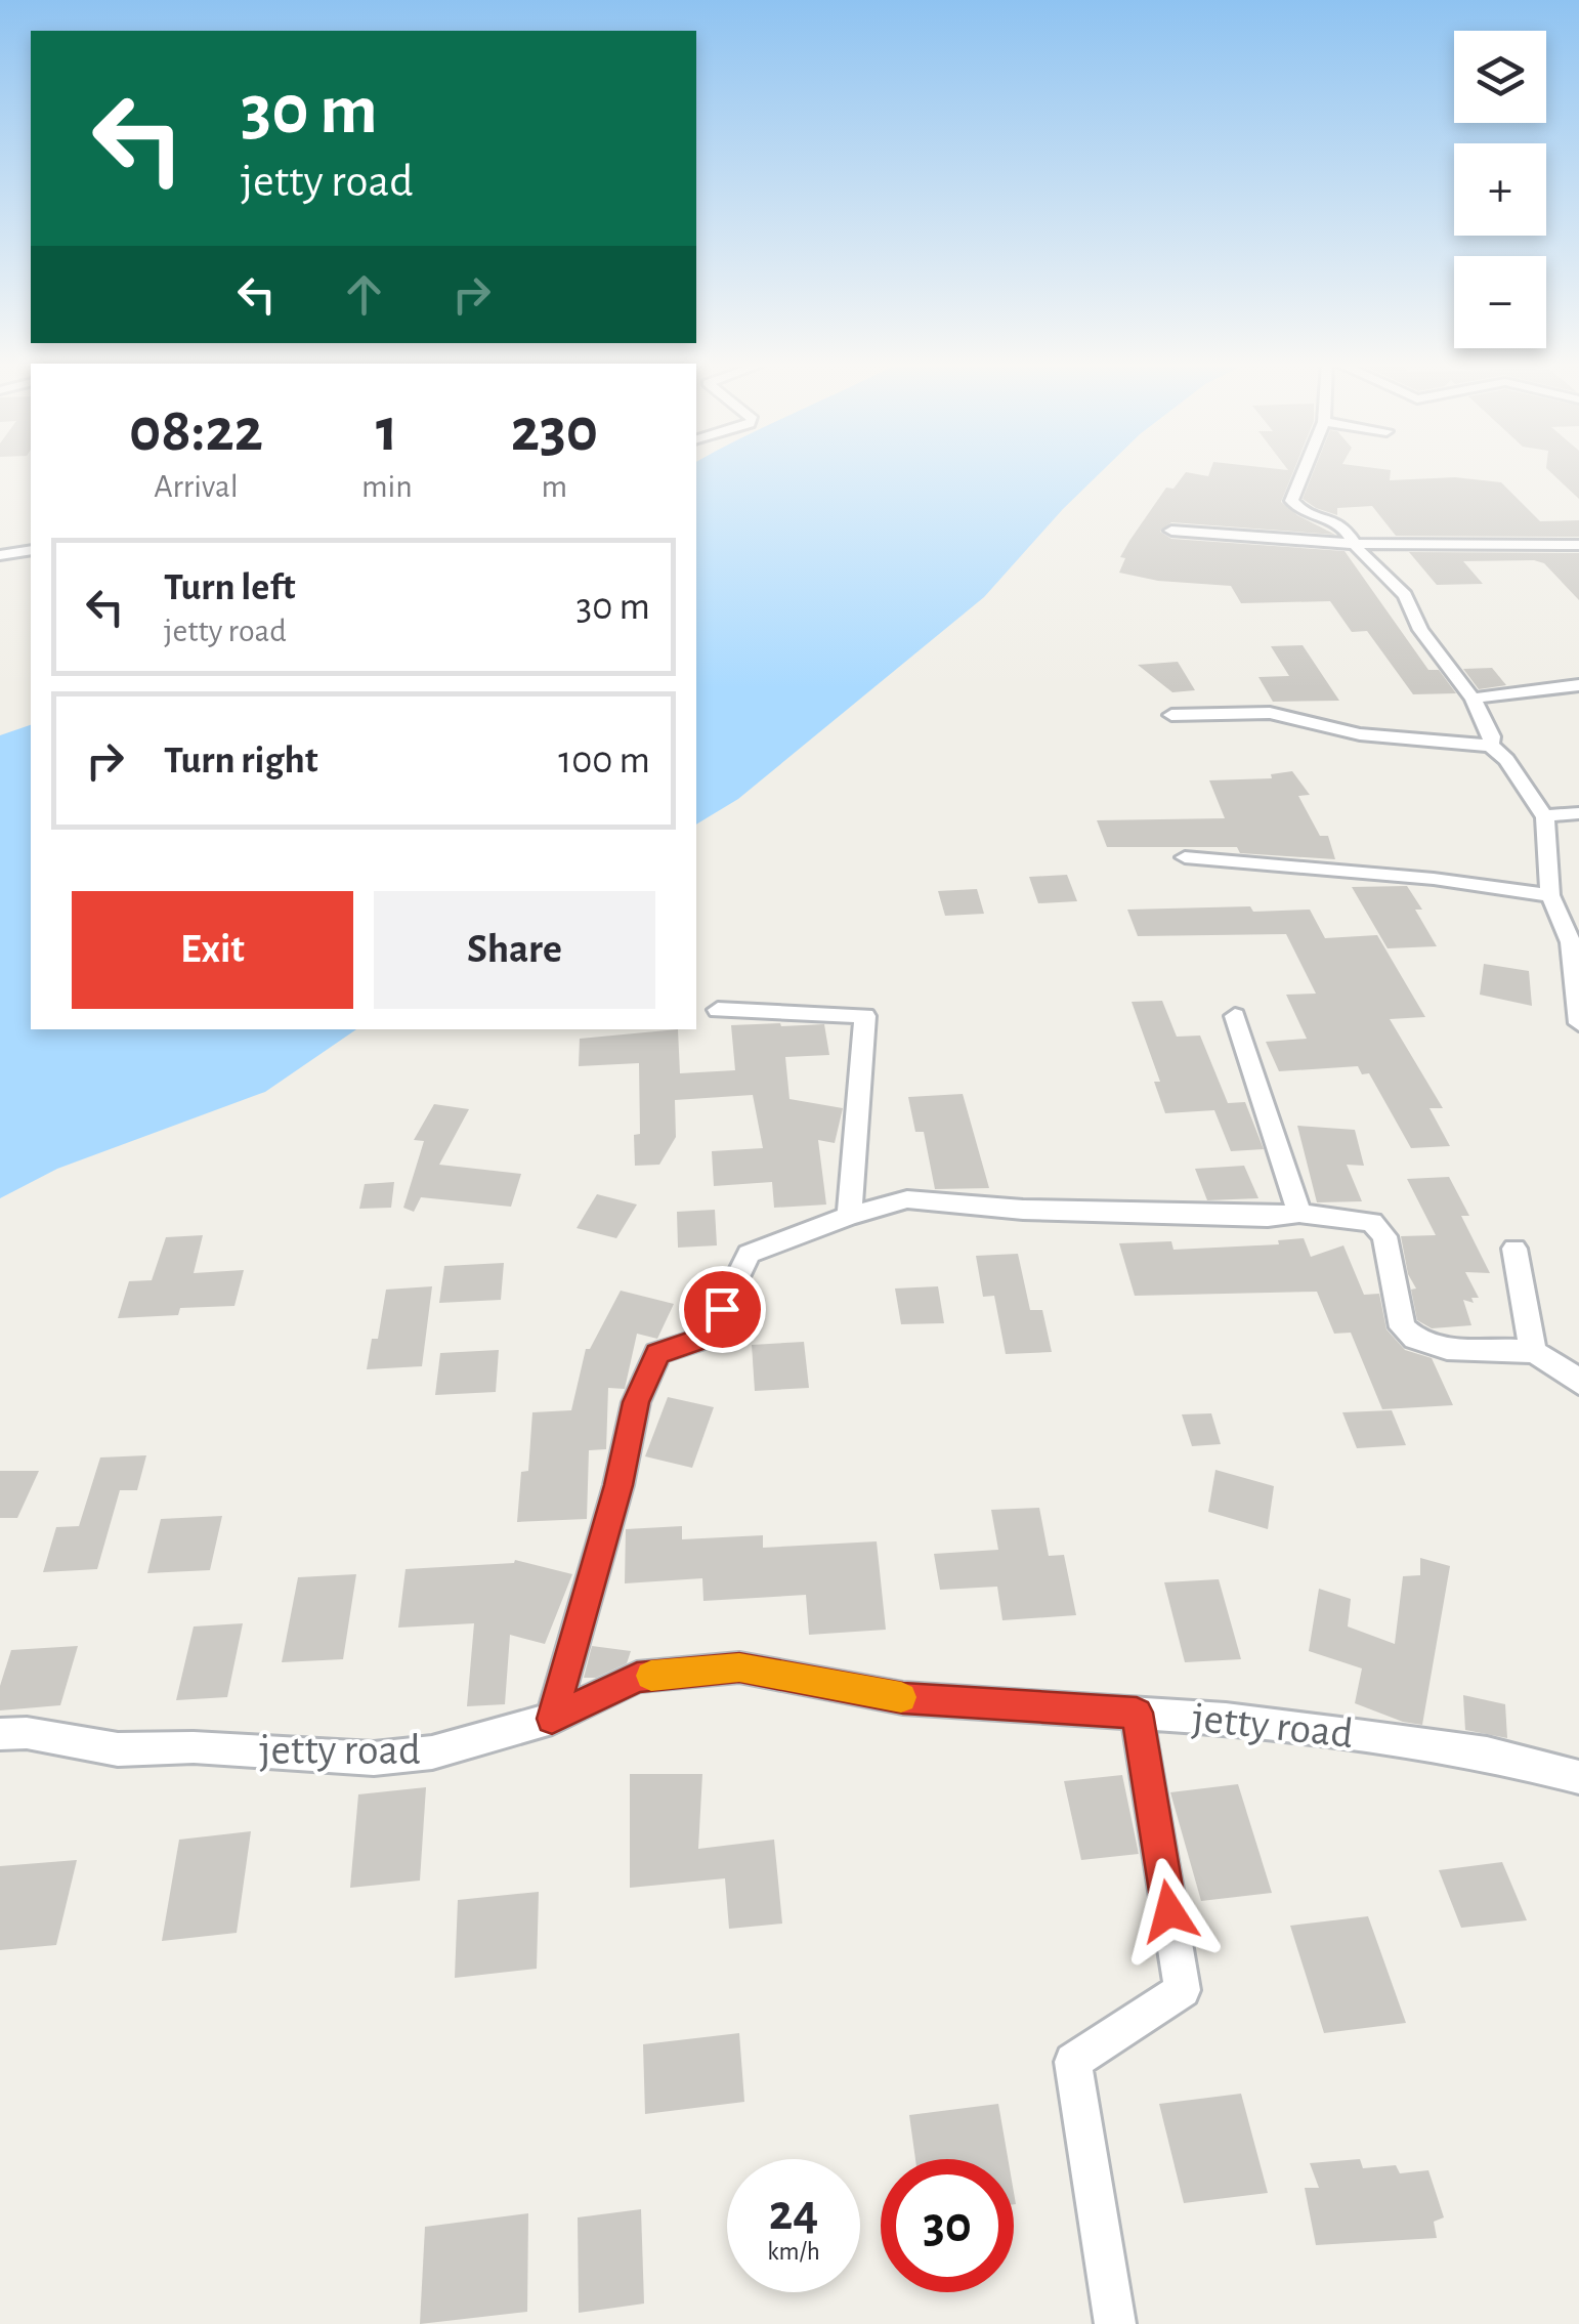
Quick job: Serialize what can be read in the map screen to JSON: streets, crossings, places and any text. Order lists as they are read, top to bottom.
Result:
{
  "streets": {
    "street": ["jetty road"]
  },
  "page": {
    "map_buttons": ["+", "−"],
    "turn": ["30 m", "jetty road"],
    "eta": [
      "08:22",
      "Arrival",
      "1",
      "min",
      "230",
      "m"
    ],
    "list": [
      {
        "name": "Turn left",
        "note": "jetty road",
        "value": "30 m"
      },
      {
        "name": "Turn right",
        "value": "100 m"
      }
    ],
    "buttons": ["Exit", "Share"],
    "speed": "24 km/h",
    "limit": "30"
  }
}
